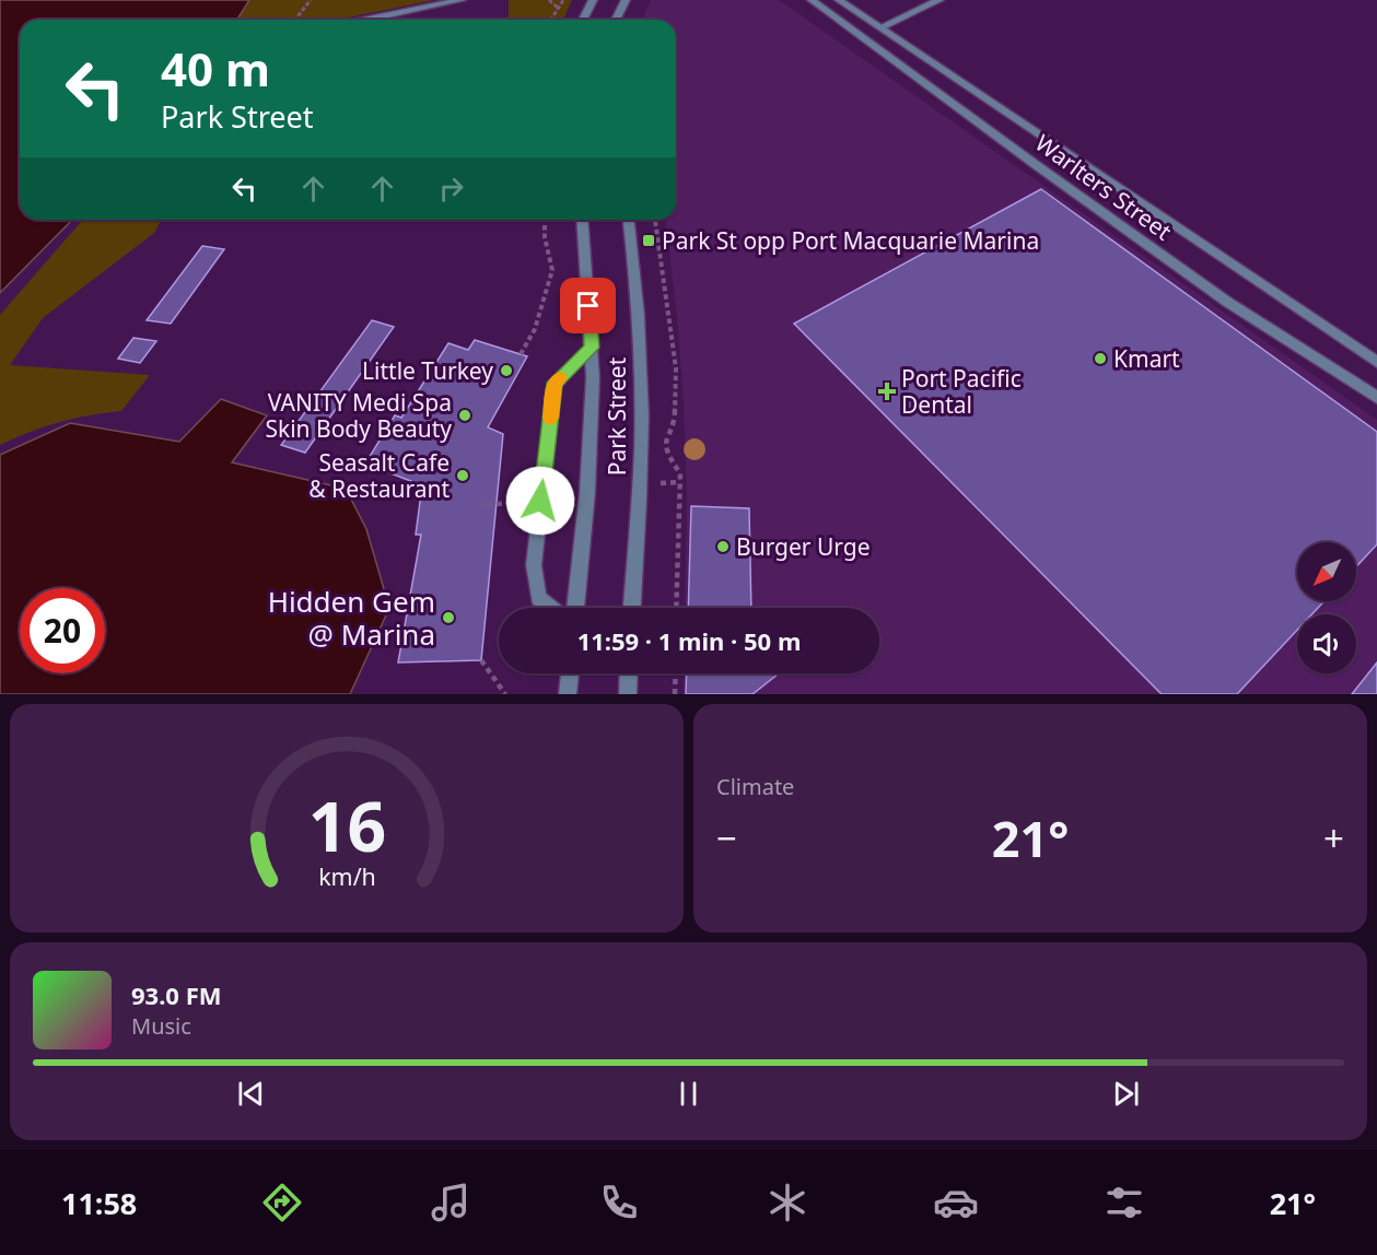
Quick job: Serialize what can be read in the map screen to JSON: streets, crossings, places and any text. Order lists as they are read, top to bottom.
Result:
{
  "streets": {
    "street": ["Warlters Street", "Park Street"]
  },
  "places": {
    "transit": ["Park St opp Port Macquarie Marina"],
    "other": [
      "Kmart",
      "Little Turkey",
      "VANITY Medi Spa Skin Body Beauty",
      "Seasalt Cafe & Restaurant",
      "Burger Urge",
      "Hidden Gem @ Marina"
    ],
    "health": ["Port Pacific Dental"]
  },
  "north": "bottom left",
  "page": {
    "turn": ["40 m", "Park Street"],
    "limit": "20",
    "trip": "11:59 · 1 min · 50 m",
    "tile": "Climate",
    "heat": ["−", "21°", "+"],
    "song": ["93.0 FM", "Music"],
    "tabs": ["11:58", "21°"],
    "gauge": ["16", "km/h"]
  }
}
